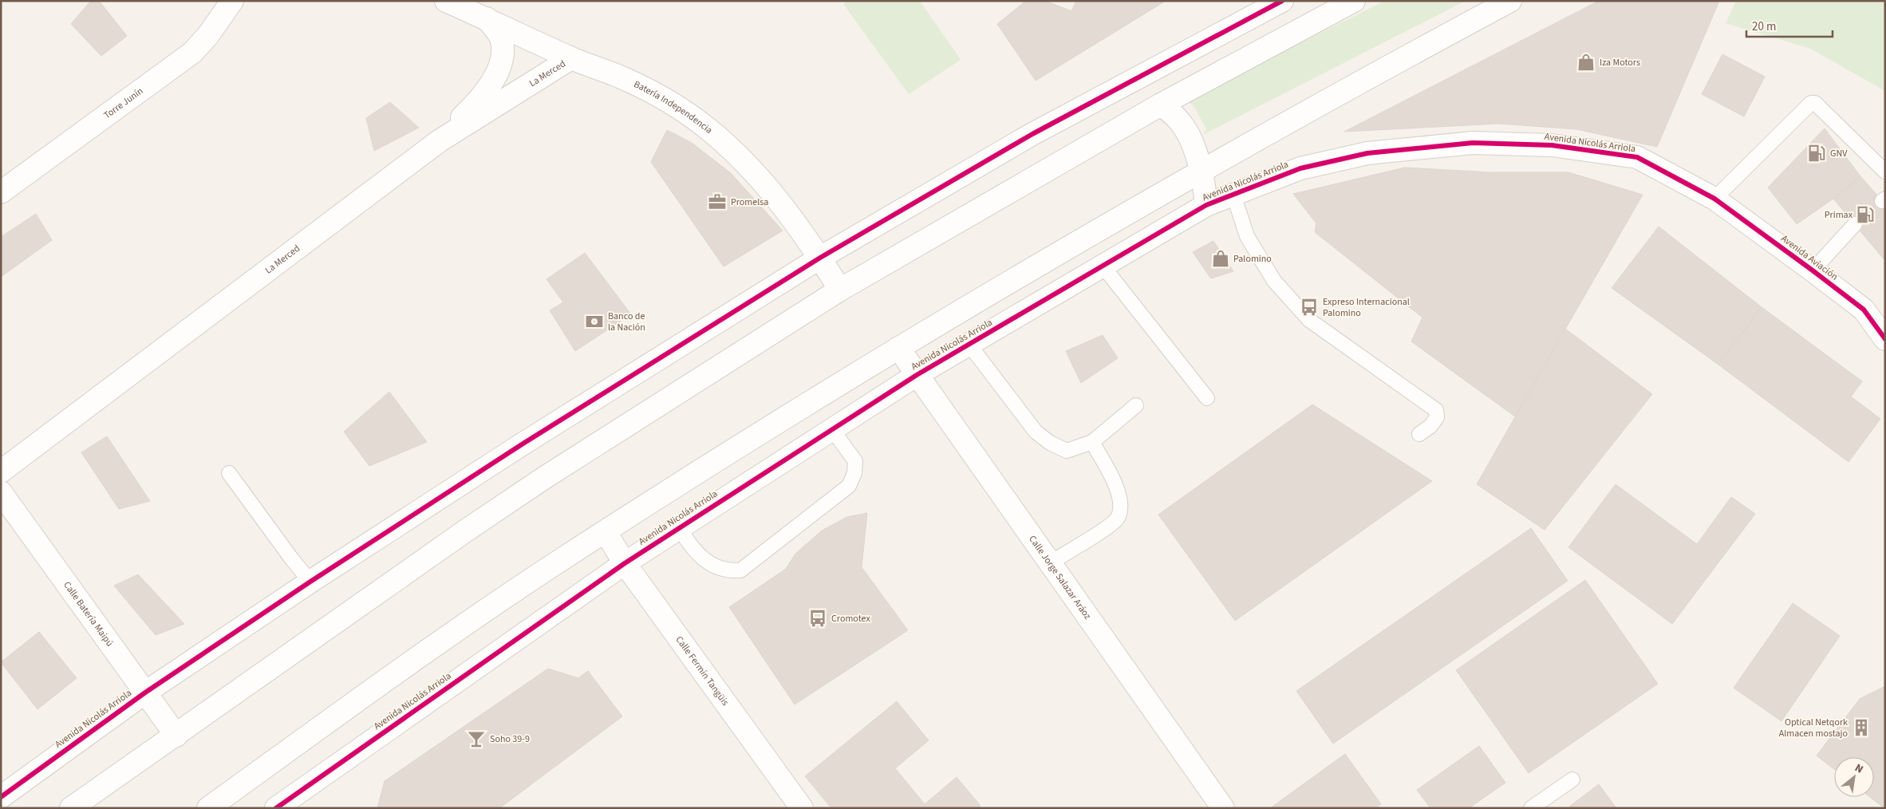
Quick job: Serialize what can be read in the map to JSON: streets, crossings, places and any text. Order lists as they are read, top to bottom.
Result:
{
  "streets": {
    "street": [
      "La Merced",
      "Torre Junín",
      "Batería Independencia",
      "Avenida Nicolás Arriola",
      "Avenida Aviación",
      "Calle Jorge Salazar Aráoz",
      "Calle Batería Maipú",
      "Calle Fermín Tangüis"
    ]
  },
  "crossings": [
    ["La Merced", "Batería Independencia"],
    ["Batería Independencia", "Avenida Nicolás Arriola"],
    ["Avenida Nicolás Arriola", "Avenida Aviación"],
    ["Avenida Nicolás Arriola", "Calle Jorge Salazar Aráoz"],
    ["Avenida Nicolás Arriola", "Calle Batería Maipú"],
    ["Avenida Nicolás Arriola", "Calle Fermín Tangüis"]
  ],
  "places": {
    "shop": ["Iza Motors", "Palomino"],
    "fuel station": ["GNV", "Primax"],
    "office": ["Promelsa"],
    "bus stop": ["Expreso Internacional Palomino", "Cromotex"],
    "bank": ["Banco de la Nación"],
    "building": ["Optical Netqork Almacen mostajo"],
    "bar": ["Soho 39-9"]
  },
  "scale_bar": "20 m",
  "north": "top right"
}
